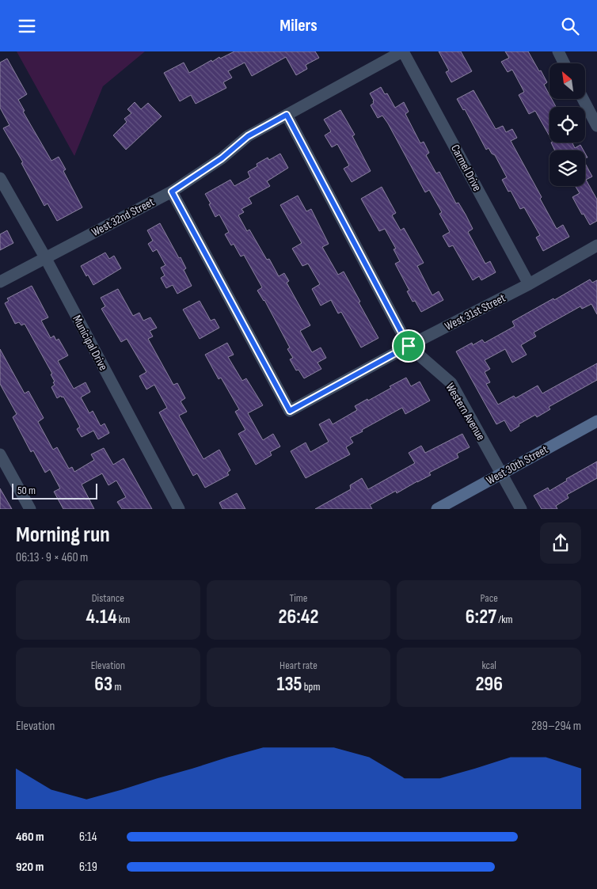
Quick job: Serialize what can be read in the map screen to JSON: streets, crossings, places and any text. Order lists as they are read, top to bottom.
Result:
{
  "streets": {
    "main road": ["West 30th Street"],
    "street": [
      "Carmel Drive",
      "West 32nd Street",
      "West 31st Street",
      "Municipal Drive",
      "Western Avenue"
    ]
  },
  "crossings": [
    ["Carmel Drive", "West 32nd Street"],
    ["Carmel Drive", "West 31st Street"],
    ["West 32nd Street", "West 31st Street"],
    ["West 32nd Street", "Municipal Drive"],
    ["West 32nd Street", "Western Avenue"],
    ["West 31st Street", "Western Avenue"],
    ["Western Avenue", "West 30th Street"]
  ],
  "scale_bar": "50 m",
  "north": "top left",
  "page": {
    "header": "Milers",
    "scale": "50 m",
    "heading": ["Morning run", "06:13 · 9 × 460 m"],
    "stats": [
      ["Distance", "4.14 km"],
      ["Time", "26:42"],
      ["Pace", "6:27 /km"],
      ["Elevation", "63 m"],
      ["Heart rate", "135 bpm"],
      ["kcal", "296"]
    ],
    "chart": ["Elevation", "289–294 m"],
    "list": [
      {
        "name": "460 m",
        "note": "6:14"
      },
      {
        "name": "920 m",
        "note": "6:19"
      }
    ]
  }
}
